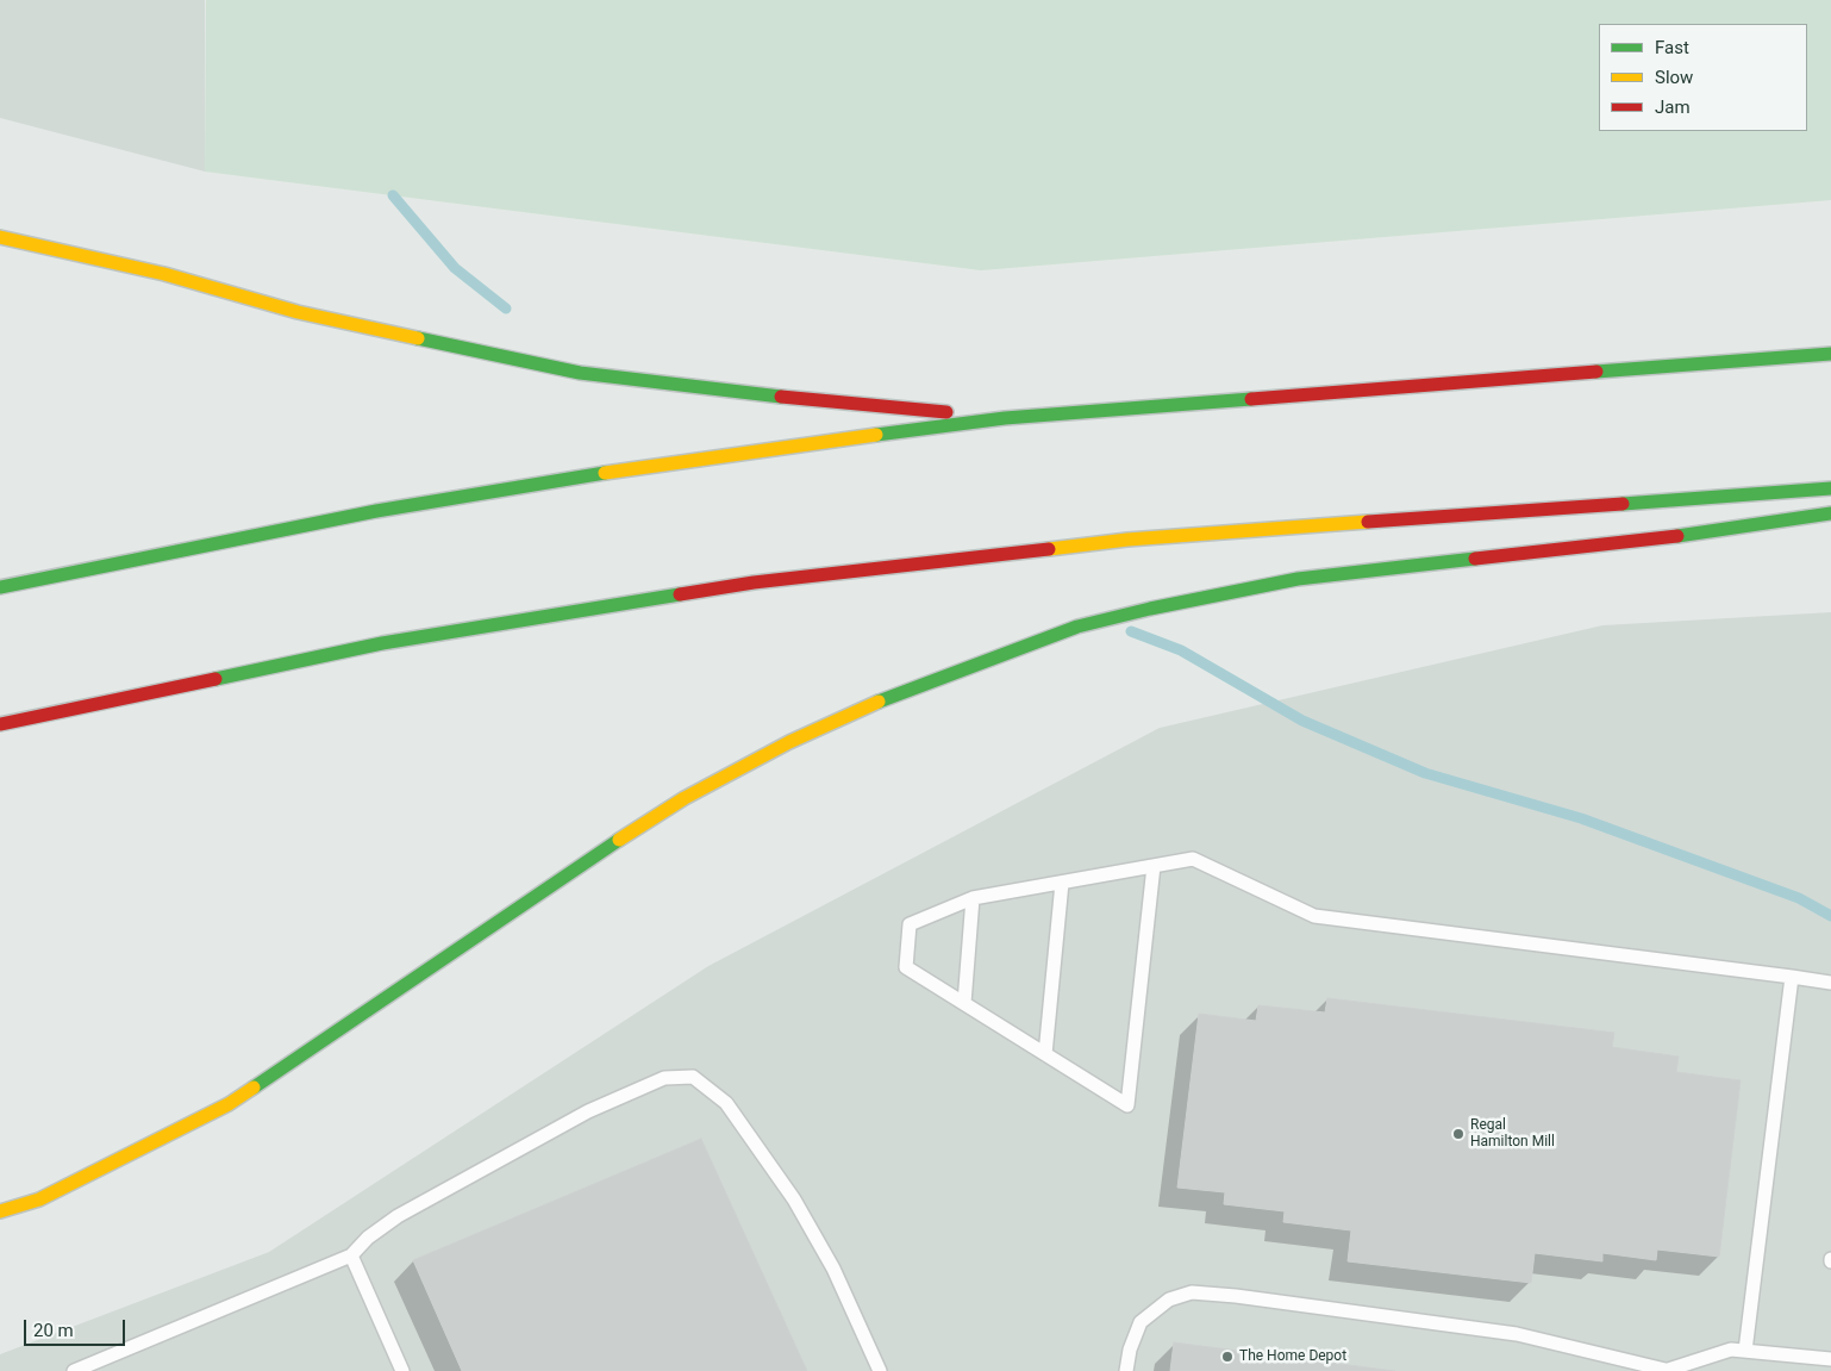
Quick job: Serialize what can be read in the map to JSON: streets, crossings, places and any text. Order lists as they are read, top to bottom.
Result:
{
  "places": ["Regal Hamilton Mill", "The Home Depot"],
  "legend": ["Fast", "Slow", "Jam"],
  "scale_bar": "20 m"
}
